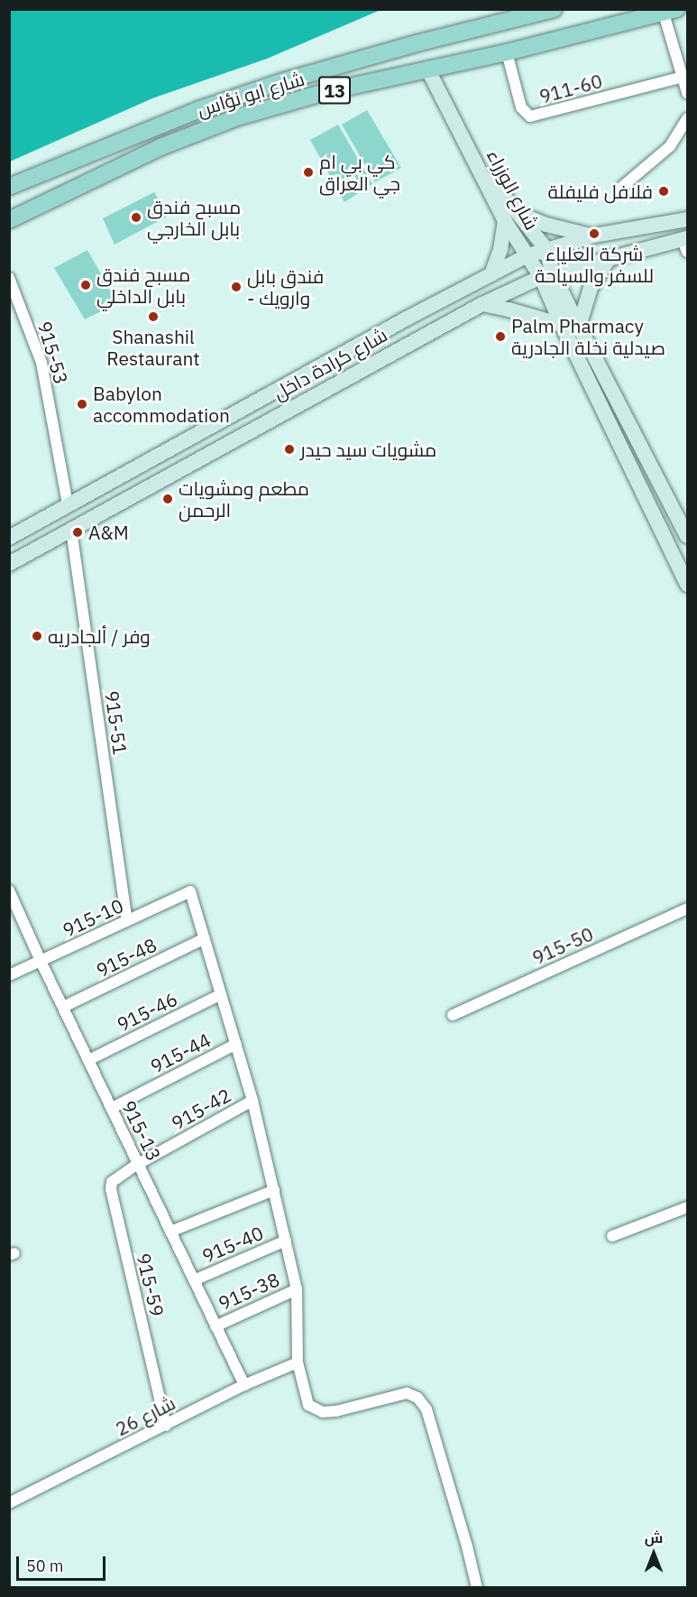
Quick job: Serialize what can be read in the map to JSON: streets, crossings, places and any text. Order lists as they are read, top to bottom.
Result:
{
  "streets": {
    "main road": [
      "13",
      "شارع ابو نؤاس",
      "شارع الوزراء",
      "شارع كرادة داخل"
    ],
    "street": [
      "911-60",
      "915-53",
      "915-51",
      "915-10",
      "915-50",
      "915-48",
      "915-46",
      "915-44",
      "915-42",
      "915-13",
      "915-40",
      "915-59",
      "915-38",
      "شارع 26"
    ]
  },
  "crossings": [
    ["911-60", "شارع ابو نؤاس"],
    ["شارع ابو نؤاس", "شارع الوزراء"],
    ["شارع الوزراء", "شارع كرادة داخل"],
    ["915-53", "شارع كرادة داخل"],
    ["شارع كرادة داخل", "915-51"],
    ["915-51", "915-10"],
    ["915-10", "915-48"],
    ["915-10", "915-13"],
    ["915-48", "915-13"],
    ["915-46", "915-13"],
    ["915-44", "915-13"],
    ["915-42", "915-13"],
    ["915-42", "915-59"],
    ["915-13", "915-40"],
    ["915-13", "915-59"],
    ["915-13", "915-38"],
    ["915-13", "شارع 26"],
    ["915-59", "شارع 26"]
  ],
  "places": [
    "كي بي ام جي العراق",
    "فلافل فليفلة",
    "مسبح فندق بابل الخارجي",
    "شركة العلياء للسفر والسياحة",
    "مسبح فندق بابل الداخلي",
    "فندق بابل - وارويك",
    "Shanashil Restaurant",
    "Palm Pharmacy صيدلية نخلة الجادرية",
    "Babylon accommodation",
    "مشويات سيد حيدر",
    "مطعم ومشويات الرحمن",
    "A&M",
    "وفر / ألجادريه"
  ],
  "scale_bar": "50 m",
  "north": "top"
}
